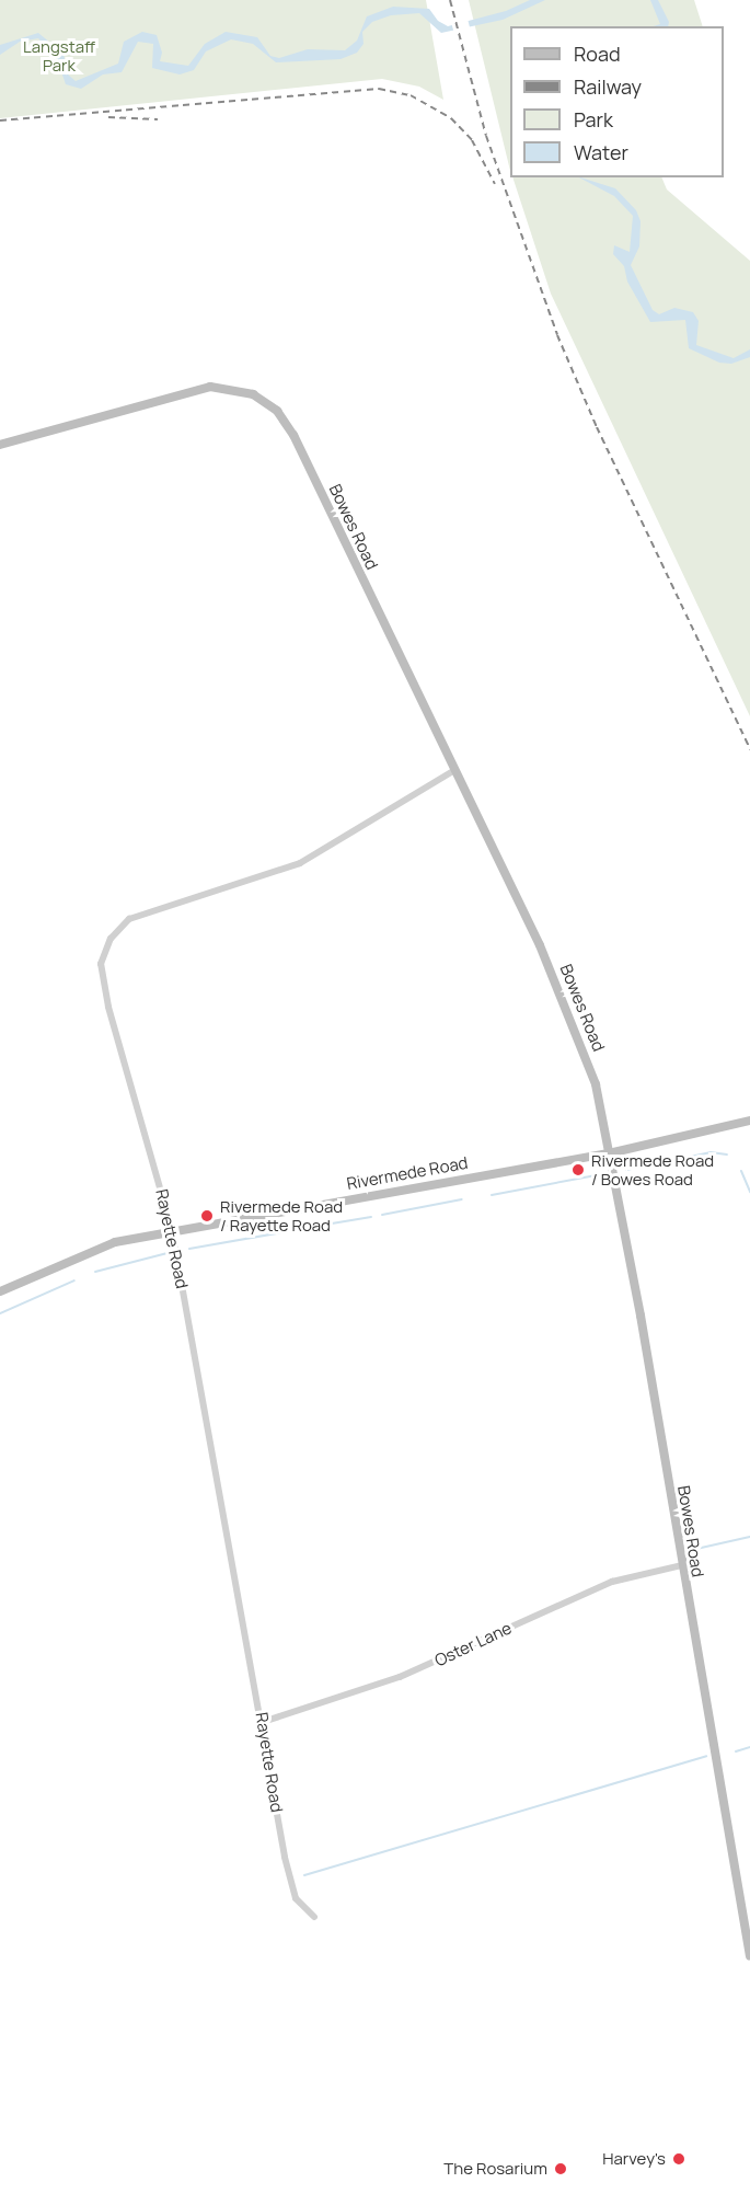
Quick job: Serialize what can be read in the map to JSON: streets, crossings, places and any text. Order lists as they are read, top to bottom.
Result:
{
  "streets": {
    "street": [
      "Bowes Road",
      "Rivermede Road",
      "Rayette Road",
      "Oster Lane"
    ]
  },
  "crossings": [
    ["Bowes Road", "Rivermede Road"],
    ["Bowes Road", "Rayette Road"],
    ["Bowes Road", "Oster Lane"],
    ["Rivermede Road", "Rayette Road"],
    ["Rayette Road", "Oster Lane"]
  ],
  "parks": ["Langstaff Park"],
  "places": [
    "Rivermede Road / Bowes Road",
    "Rivermede Road / Rayette Road",
    "Harvey's",
    "The Rosarium"
  ],
  "legend": [
    "Road",
    "Railway",
    "Park",
    "Water"
  ]
}
